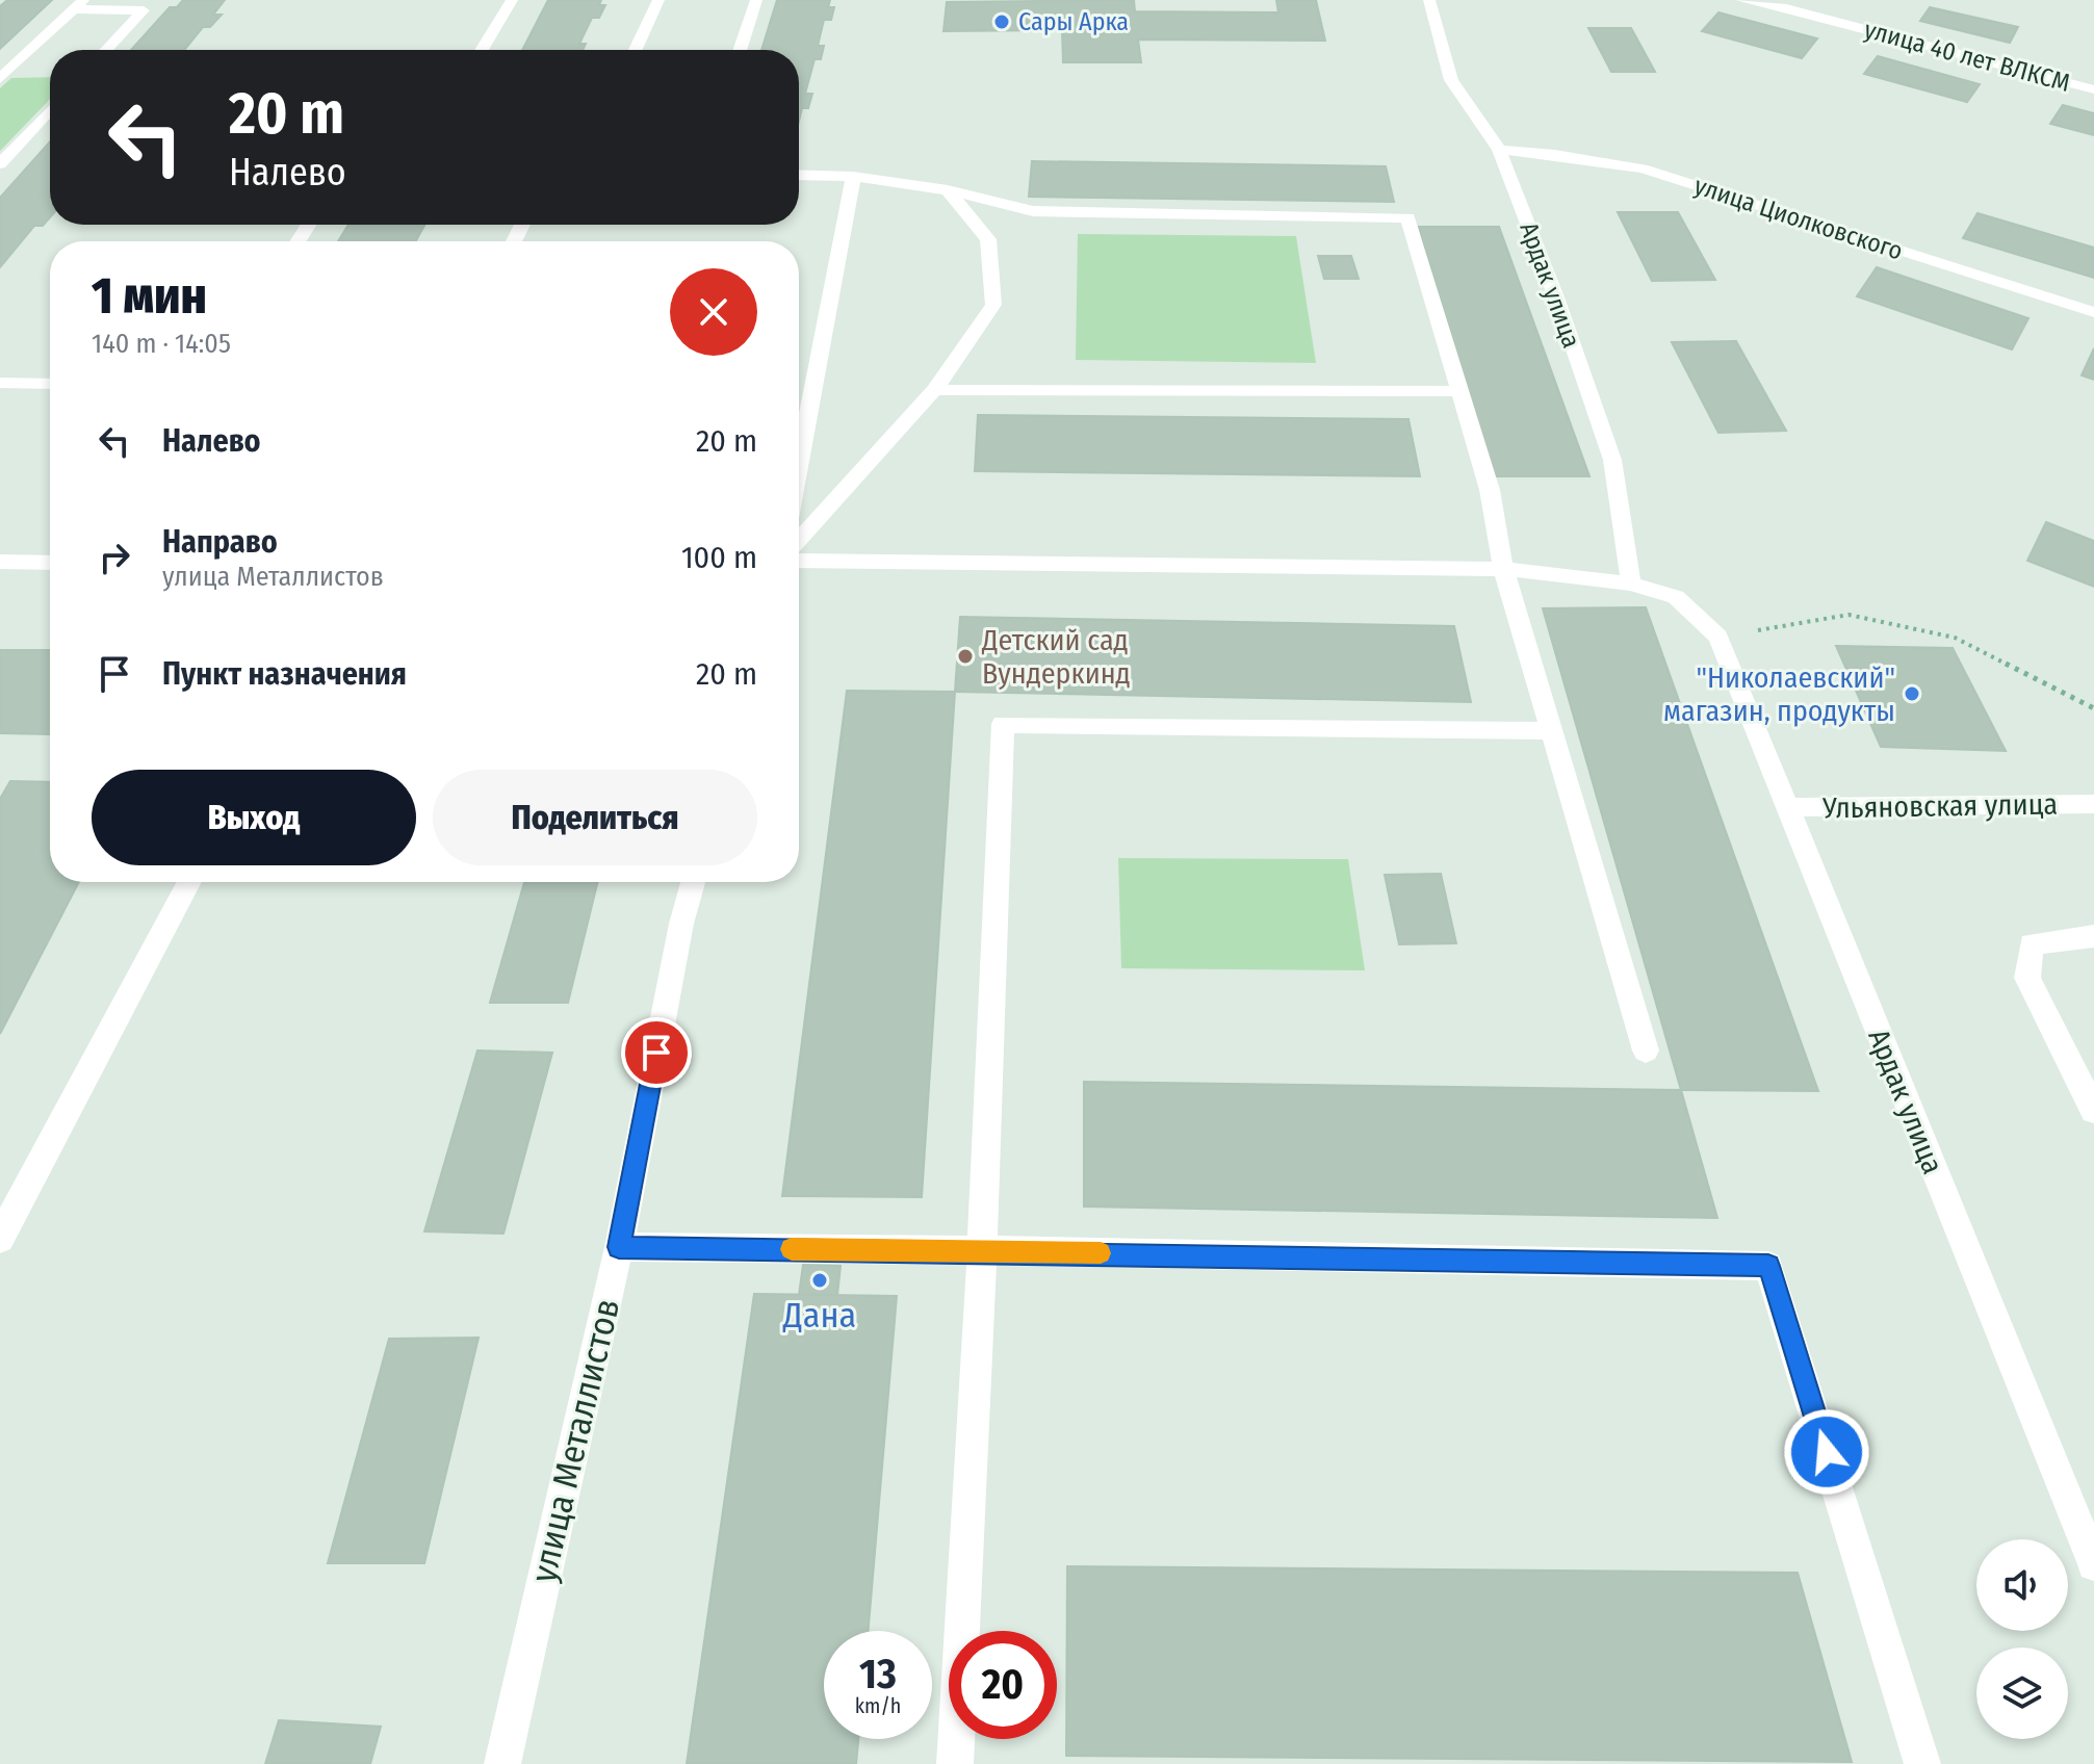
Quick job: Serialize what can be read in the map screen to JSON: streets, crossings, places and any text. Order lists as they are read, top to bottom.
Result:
{
  "streets": {
    "street": [
      "улица 40 лет ВЛКСМ",
      "улица Циолковского",
      "Ардак улица",
      "Ульяновская улица",
      "улица Металлистов"
    ]
  },
  "crossings": [
    ["улица Циолковского", "Ардак улица"],
    ["Ардак улица", "Ульяновская улица"]
  ],
  "places": [
    "Сары Арка",
    "Детский сад Вундеркинд",
    "\"Николаевский\" магазин, продукты",
    "Дана"
  ],
  "page": {
    "turn": ["20 m", "Налево"],
    "heading": ["1 мин", "140 m · 14:05"],
    "list": [
      {
        "name": "Налево",
        "value": "20 m"
      },
      {
        "name": "Направо",
        "note": "улица Металлистов",
        "value": "100 m"
      },
      {
        "name": "Пункт назначения",
        "value": "20 m"
      }
    ],
    "buttons": ["Выход", "Поделиться"],
    "speed": "13 km/h",
    "limit": "20"
  }
}
